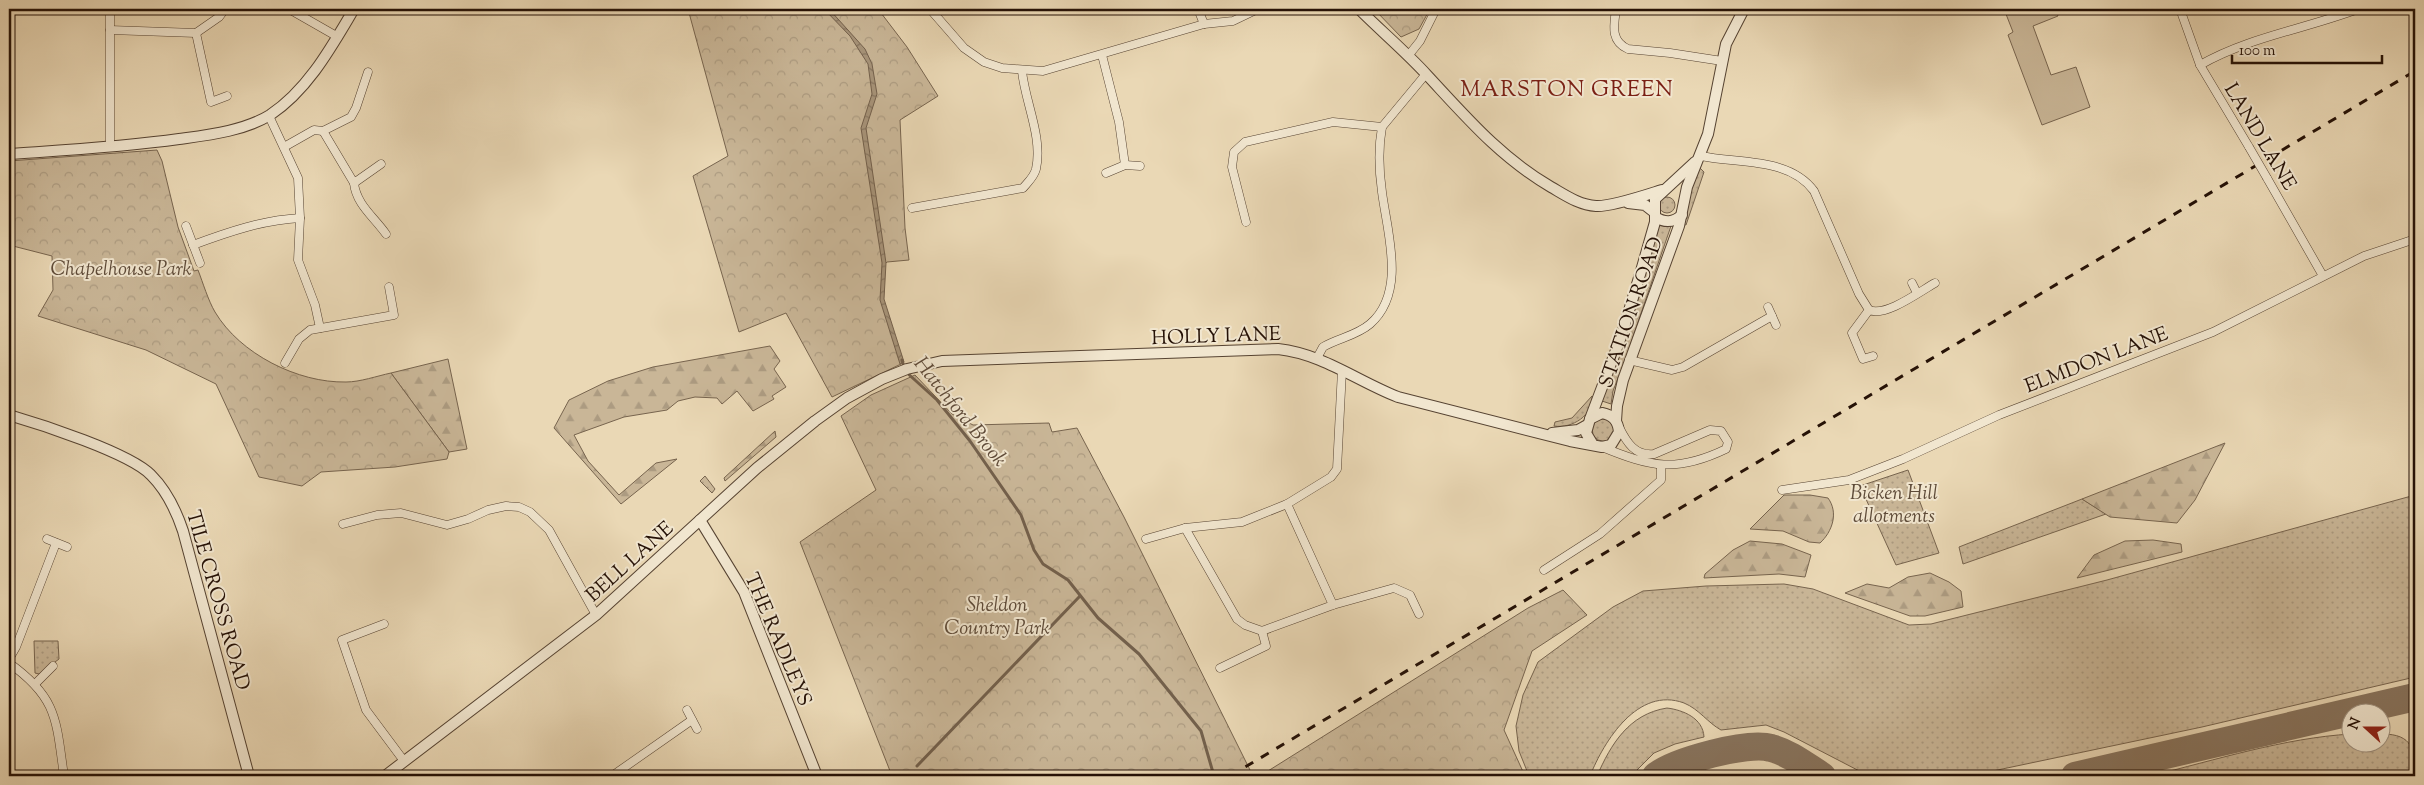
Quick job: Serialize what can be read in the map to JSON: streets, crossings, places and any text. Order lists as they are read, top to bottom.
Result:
{
  "streets": {
    "street": [
      "LAND LANE",
      "STATION ROAD",
      "HOLLY LANE",
      "ELMDON LANE",
      "BELL LANE",
      "TILE CROSS ROAD",
      "THE RADLEYS"
    ]
  },
  "crossings": [
    ["LAND LANE", "ELMDON LANE"],
    ["STATION ROAD", "HOLLY LANE"],
    ["HOLLY LANE", "BELL LANE"],
    ["BELL LANE", "THE RADLEYS"]
  ],
  "districts": ["MARSTON GREEN"],
  "water": ["Hatchford Brook"],
  "parks": ["Chapelhouse Park", "Bicken Hill allotments", "Sheldon Country Park"],
  "scale_bar": "100 m",
  "north": "left"
}
